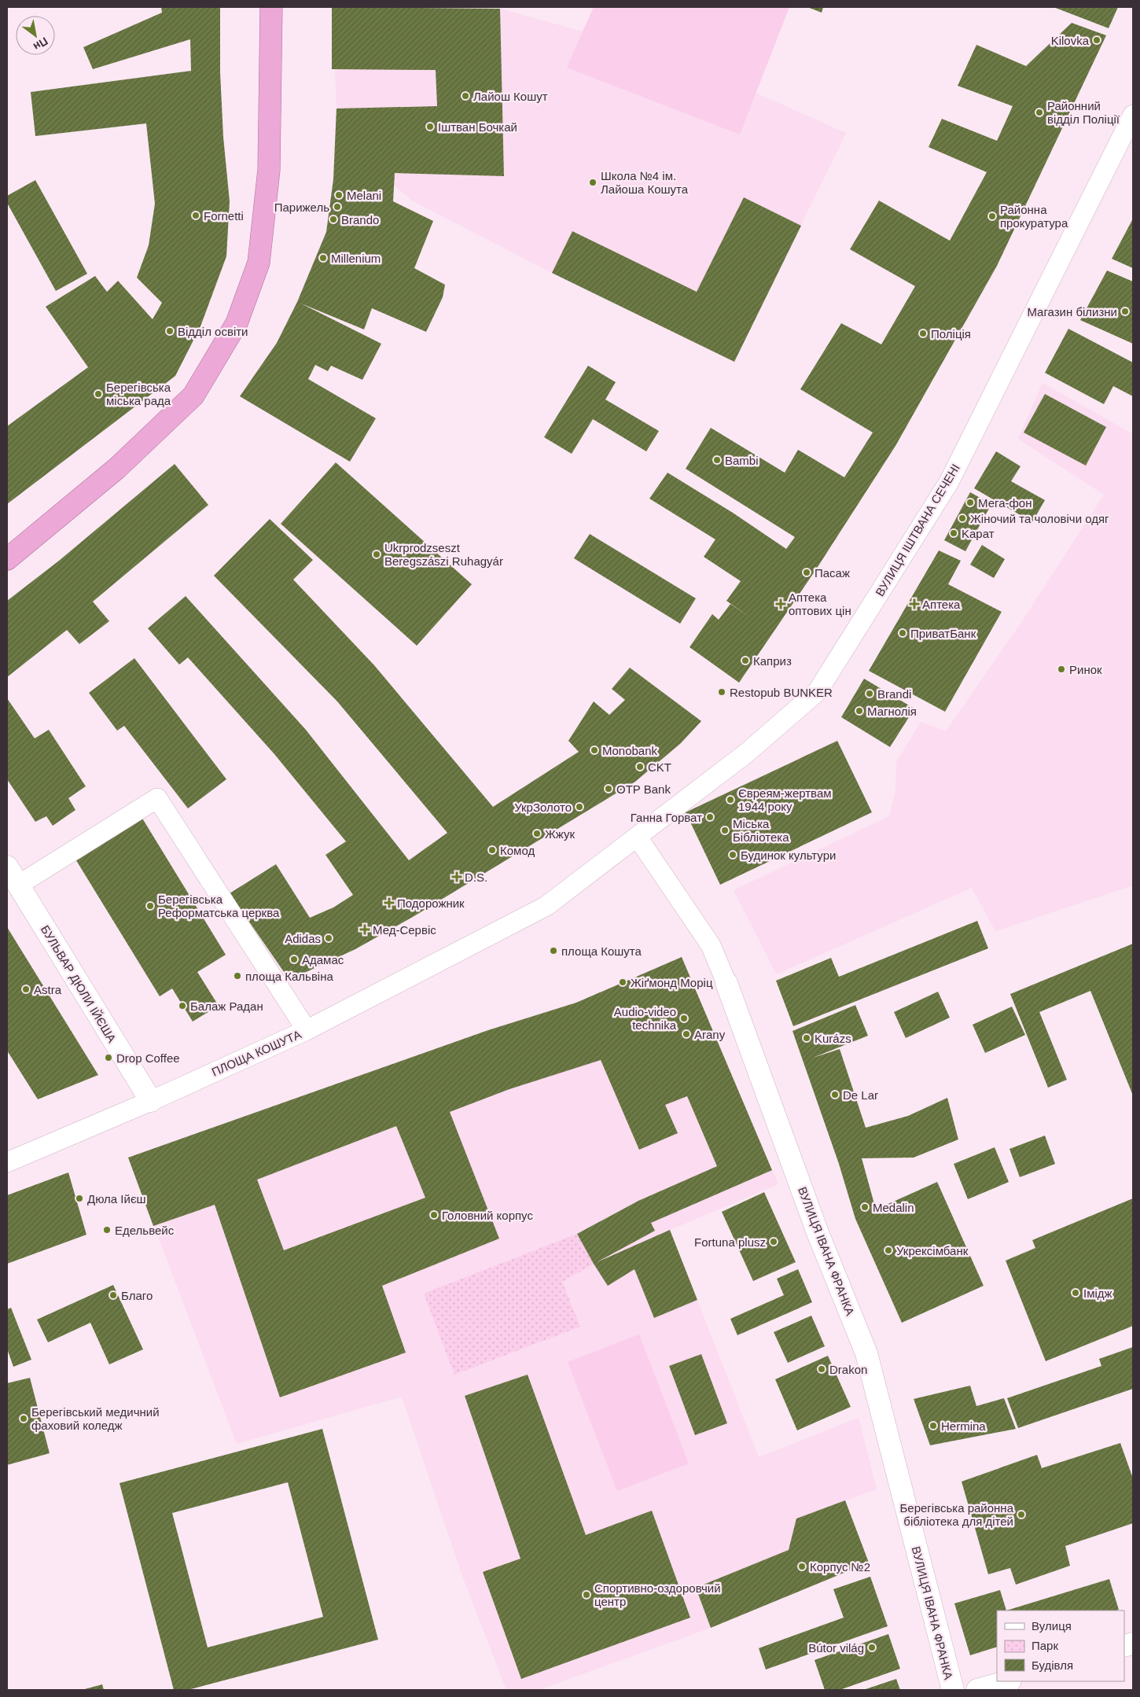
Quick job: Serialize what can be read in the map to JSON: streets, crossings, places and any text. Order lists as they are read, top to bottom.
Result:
{
  "streets": {
    "street": [
      "ВУЛИЦЯ ІШТВАНА СЕЧЕНІ",
      "БУЛЬВАР ДЮЛИ ІЙЄША",
      "ПЛОЩА КОШУТА",
      "ВУЛИЦЯ ІВАНА ФРАНКА"
    ]
  },
  "crossings": [
    ["ВУЛИЦЯ ІШТВАНА СЕЧЕНІ", "ПЛОЩА КОШУТА"],
    ["ВУЛИЦЯ ІШТВАНА СЕЧЕНІ", "ВУЛИЦЯ ІВАНА ФРАНКА"],
    ["БУЛЬВАР ДЮЛИ ІЙЄША", "ПЛОЩА КОШУТА"],
    ["ПЛОЩА КОШУТА", "ВУЛИЦЯ ІВАНА ФРАНКА"]
  ],
  "places": {
    "other": [
      "Kilovka",
      "Лайош Кошут",
      "Районний відділ Поліції",
      "Іштван Бочкай",
      "Школа №4 ім. Лайоша Кошута",
      "Melani",
      "Парижель",
      "Fornetti",
      "Районна прокуратура",
      "Brando",
      "Millenium",
      "Магазин білизни",
      "Відділ освіти",
      "Поліція",
      "Берегівська міська рада",
      "Bambi",
      "Мега-фон",
      "Жіночий та чоловічи одяг",
      "Kaрат",
      "Ukrprodzseszt Beregszászi Ruhagyár",
      "Пасаж",
      "ПриватБанк",
      "Каприз",
      "Ринок",
      "Restopub BUNKER",
      "Brandi",
      "Магнолія",
      "Monobank",
      "CKT",
      "OTP Bank",
      "Євреям-жертвам 1944 року",
      "УкрЗолото",
      "Ганна Горват",
      "Міська Бібліотека",
      "Жжук",
      "Комод",
      "Будинок культури",
      "Берегівська Реформатська церква",
      "Adidas",
      "площа Кошута",
      "Адамас",
      "площа Кальвіна",
      "Жіґмонд Моріц",
      "Astra",
      "Балаж Радан",
      "Audio-video technika",
      "Arany",
      "Kurázs",
      "Drop Coffee",
      "De Lar",
      "Дюла Ійєш",
      "Medalin",
      "Головний корпус",
      "Едельвейс",
      "Fortuna plusz",
      "Укрексімбанк",
      "Імідж",
      "Благо",
      "Drakon",
      "Берегівський медичний фаховий коледж",
      "Hermina",
      "Берегівська районна бібліотека для дітей",
      "Корпус №2",
      "Спортивно-оздоровчий центр",
      "Bútor világ"
    ],
    "health": [
      "Аптека оптових цін",
      "Аптека",
      "D.S.",
      "Подорожник",
      "Мед-Сервіс"
    ]
  },
  "legend": ["Вулиця", "Парк", "Будівля"],
  "north": "bottom right"
}
